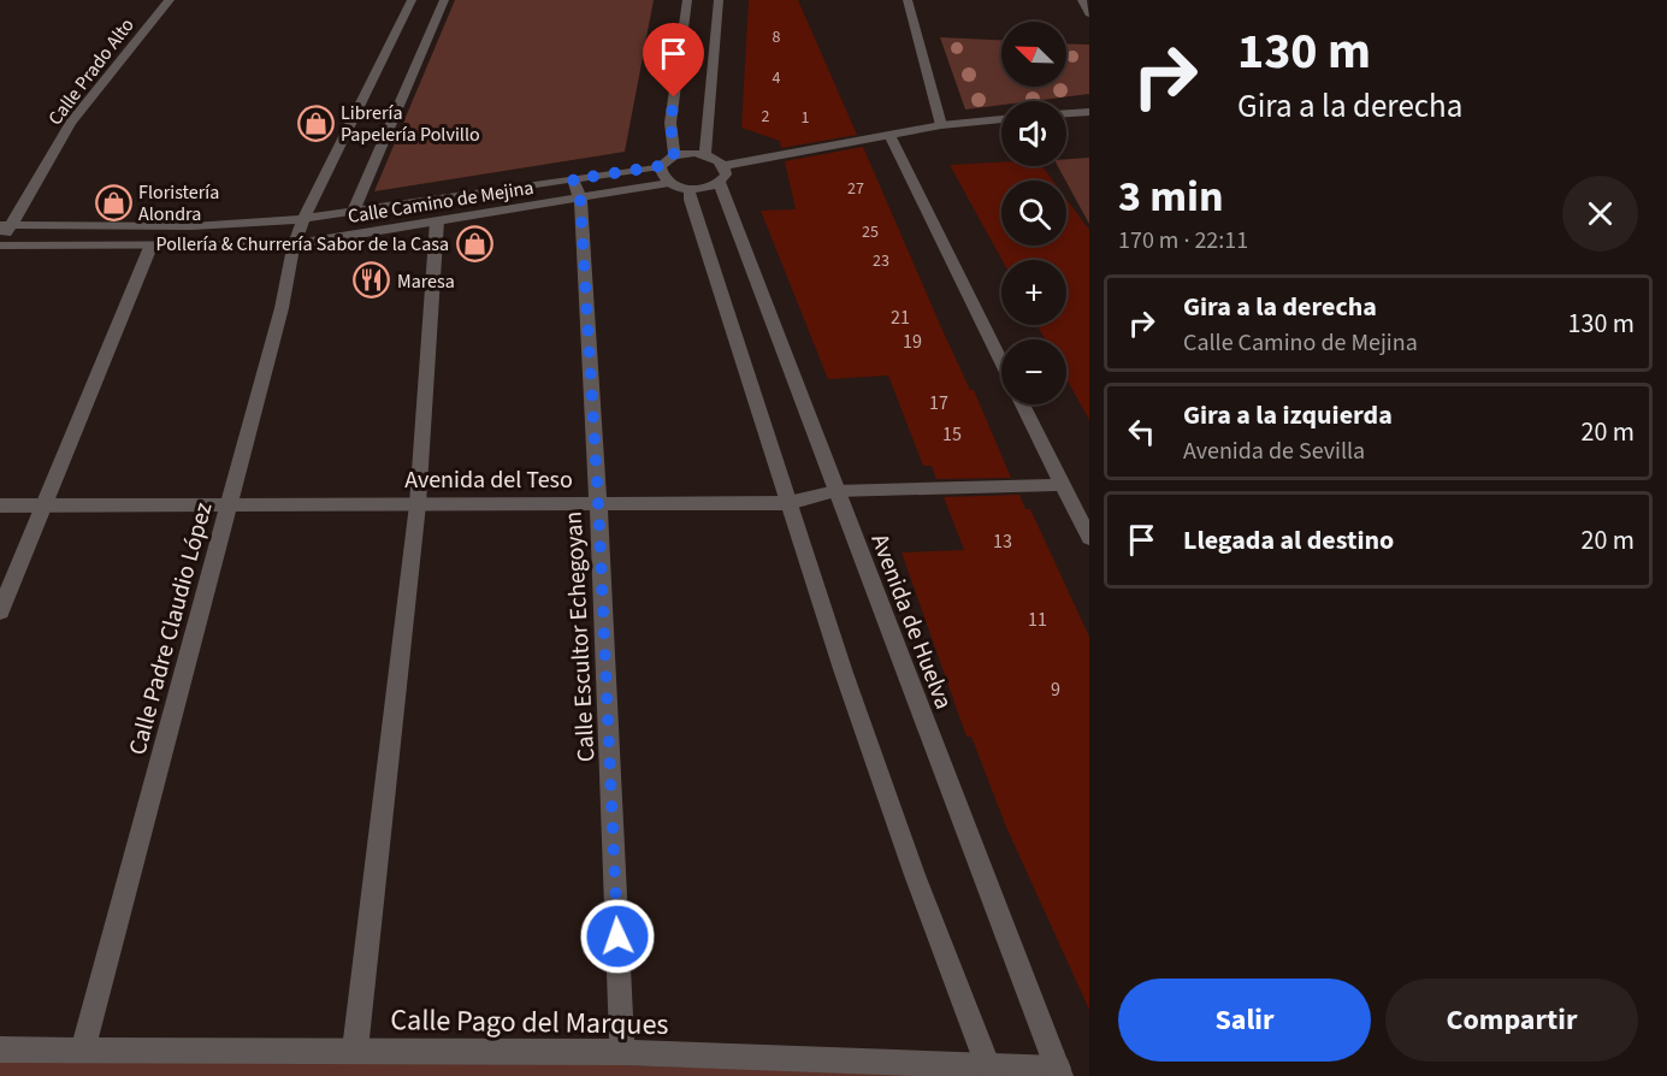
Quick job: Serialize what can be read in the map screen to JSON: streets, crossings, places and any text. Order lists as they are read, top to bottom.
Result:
{
  "streets": {
    "street": [
      "Calle Prado Alto",
      "Calle Camino de Mejina",
      "Avenida del Teso",
      "Avenida de Huelva",
      "Calle Padre Claudio López",
      "Calle Escultor Echegoyan",
      "Calle Pago del Marques"
    ]
  },
  "crossings": [
    ["Calle Prado Alto", "Calle Camino de Mejina"],
    ["Calle Camino de Mejina", "Calle Padre Claudio López"],
    ["Calle Camino de Mejina", "Calle Escultor Echegoyan"],
    ["Avenida del Teso", "Avenida de Huelva"],
    ["Avenida del Teso", "Calle Padre Claudio López"],
    ["Avenida del Teso", "Calle Escultor Echegoyan"],
    ["Avenida de Huelva", "Calle Pago del Marques"],
    ["Calle Padre Claudio López", "Calle Pago del Marques"],
    ["Calle Escultor Echegoyan", "Calle Pago del Marques"]
  ],
  "places": {
    "shop": ["Librería Papelería Polvillo", "Floristería Alondra", "Pollería & Churrería Sabor de la Casa"],
    "restaurant": ["Maresa"]
  },
  "house_numbers": [
    "8",
    "4",
    "2",
    "1",
    "27",
    "25",
    "23",
    "21",
    "19",
    "17",
    "15",
    "13",
    "11",
    "9"
  ],
  "north": "top left",
  "page": {
    "turn": ["130 m", "Gira a la derecha"],
    "map_buttons": ["+", "−"],
    "heading": ["3 min", "170 m · 22:11"],
    "list": [
      {
        "name": "Gira a la derecha",
        "note": "Calle Camino de Mejina",
        "value": "130 m"
      },
      {
        "name": "Gira a la izquierda",
        "note": "Avenida de Sevilla",
        "value": "20 m"
      },
      {
        "name": "Llegada al destino",
        "value": "20 m"
      }
    ],
    "buttons": ["Salir", "Compartir"]
  }
}
